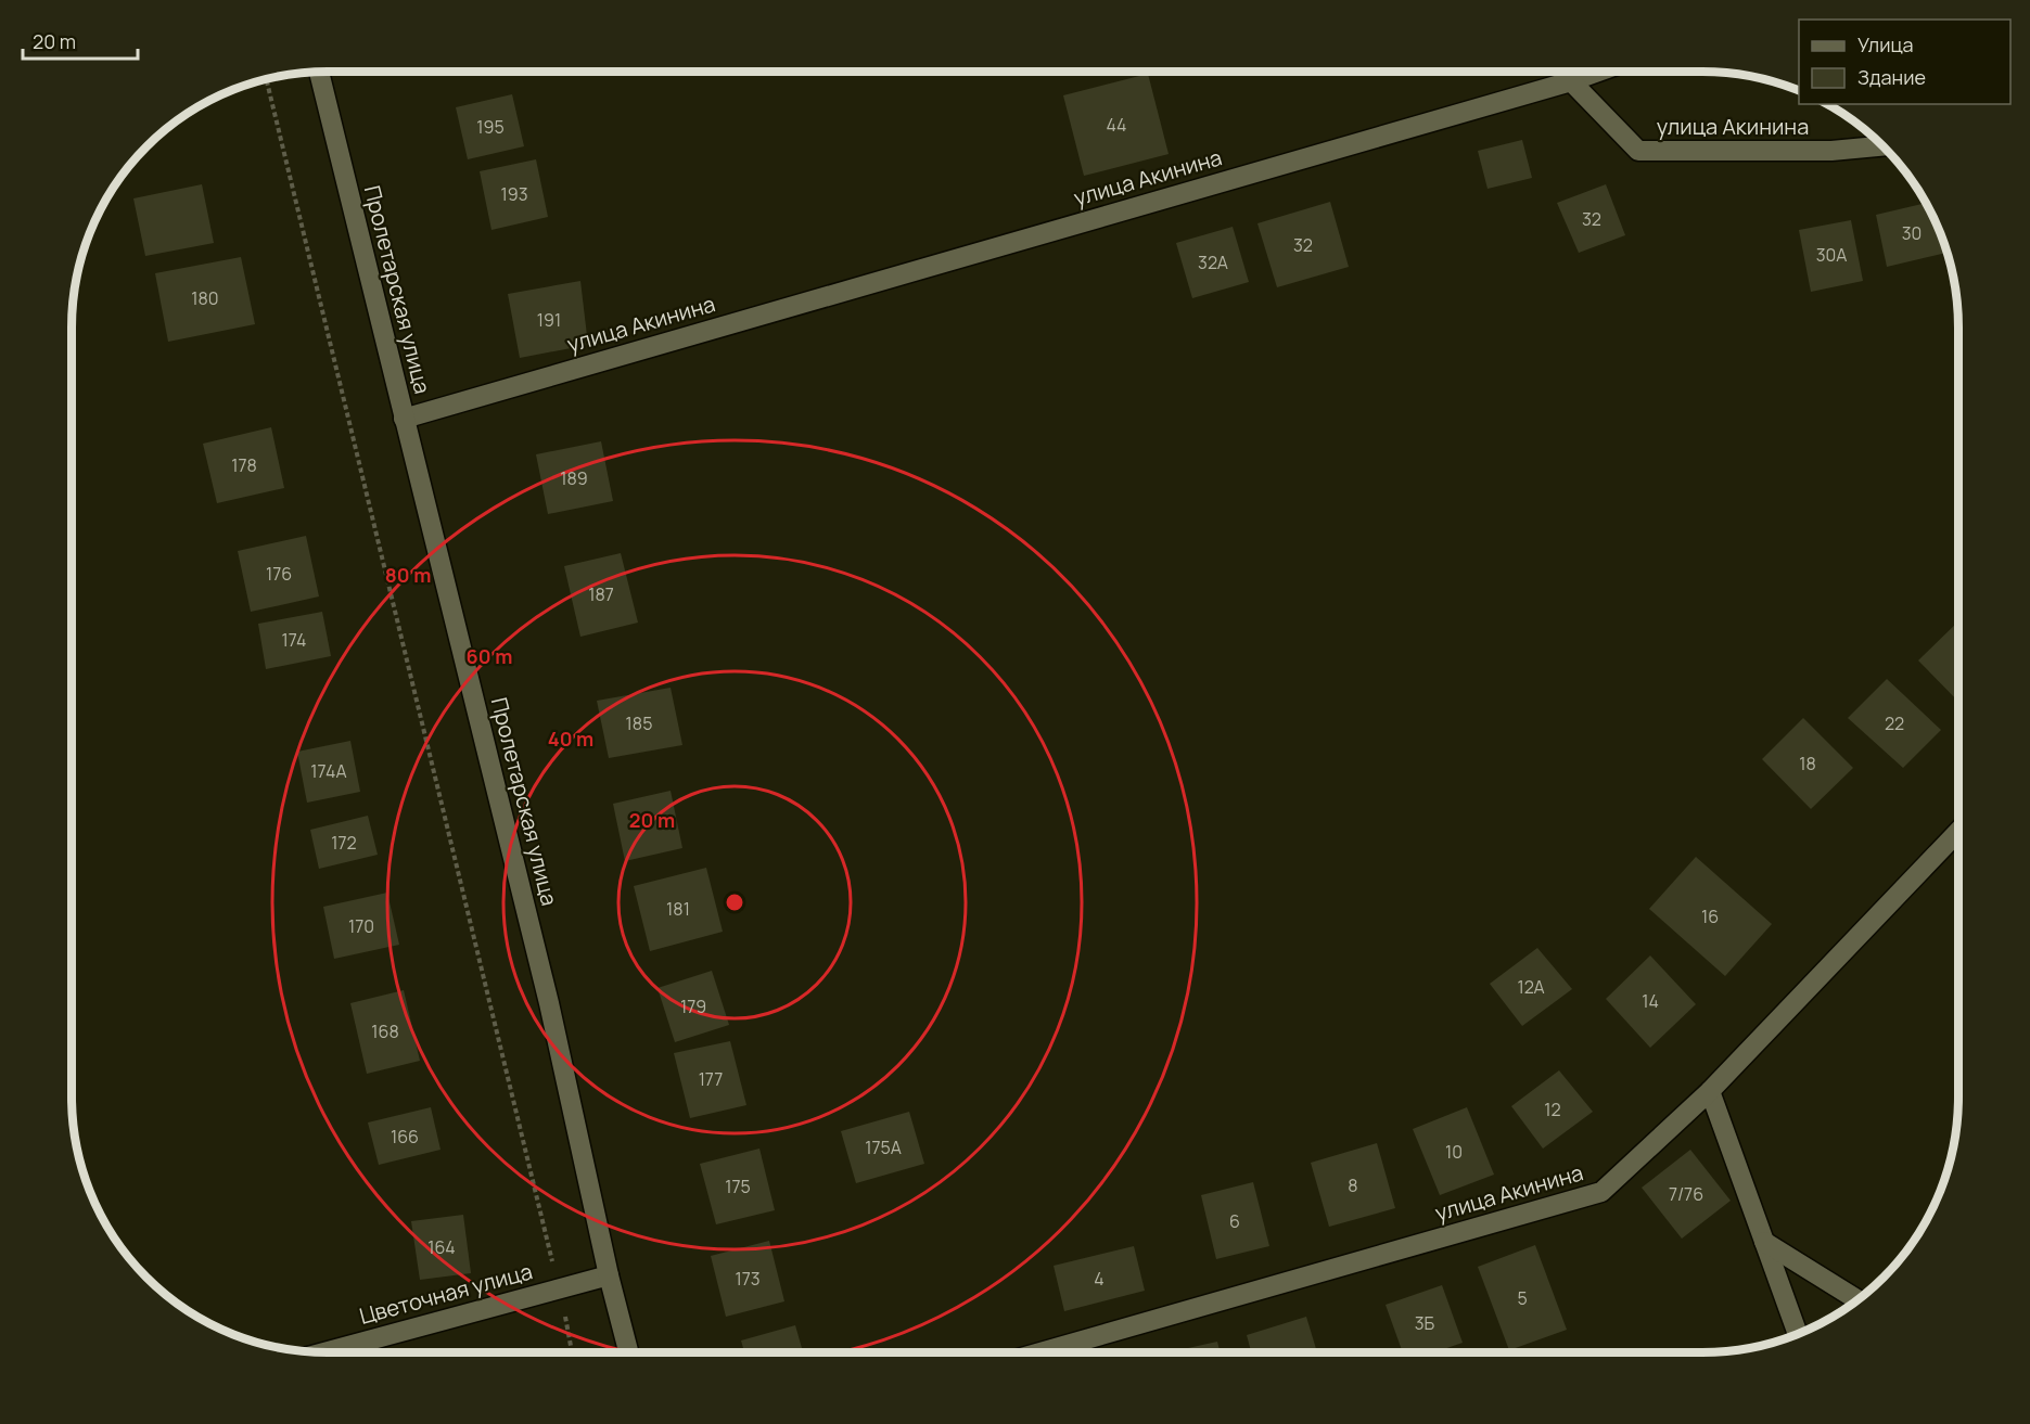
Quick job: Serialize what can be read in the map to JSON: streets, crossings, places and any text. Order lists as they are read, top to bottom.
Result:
{
  "streets": {
    "street": ["улица Акинина", "Пролетарская улица", "Цветочная улица"]
  },
  "crossings": [
    ["улица Акинина", "Пролетарская улица"],
    ["Пролетарская улица", "Цветочная улица"]
  ],
  "house_numbers": [
    "44",
    "195",
    "193",
    "32",
    "30",
    "32",
    "30А",
    "32А",
    "180",
    "191",
    "178",
    "189",
    "176",
    "187",
    "174",
    "185",
    "22",
    "18",
    "174А",
    "172",
    "181",
    "16",
    "170",
    "12А",
    "14",
    "179",
    "168",
    "177",
    "12",
    "166",
    "175А",
    "10",
    "8",
    "175",
    "7/76",
    "6",
    "164",
    "173",
    "4",
    "5",
    "3Б"
  ],
  "legend": ["Улица", "Здание"],
  "scale_bar": "20 m",
  "rings": [
    "80 m",
    "60 m",
    "40 m",
    "20 m"
  ]
}
